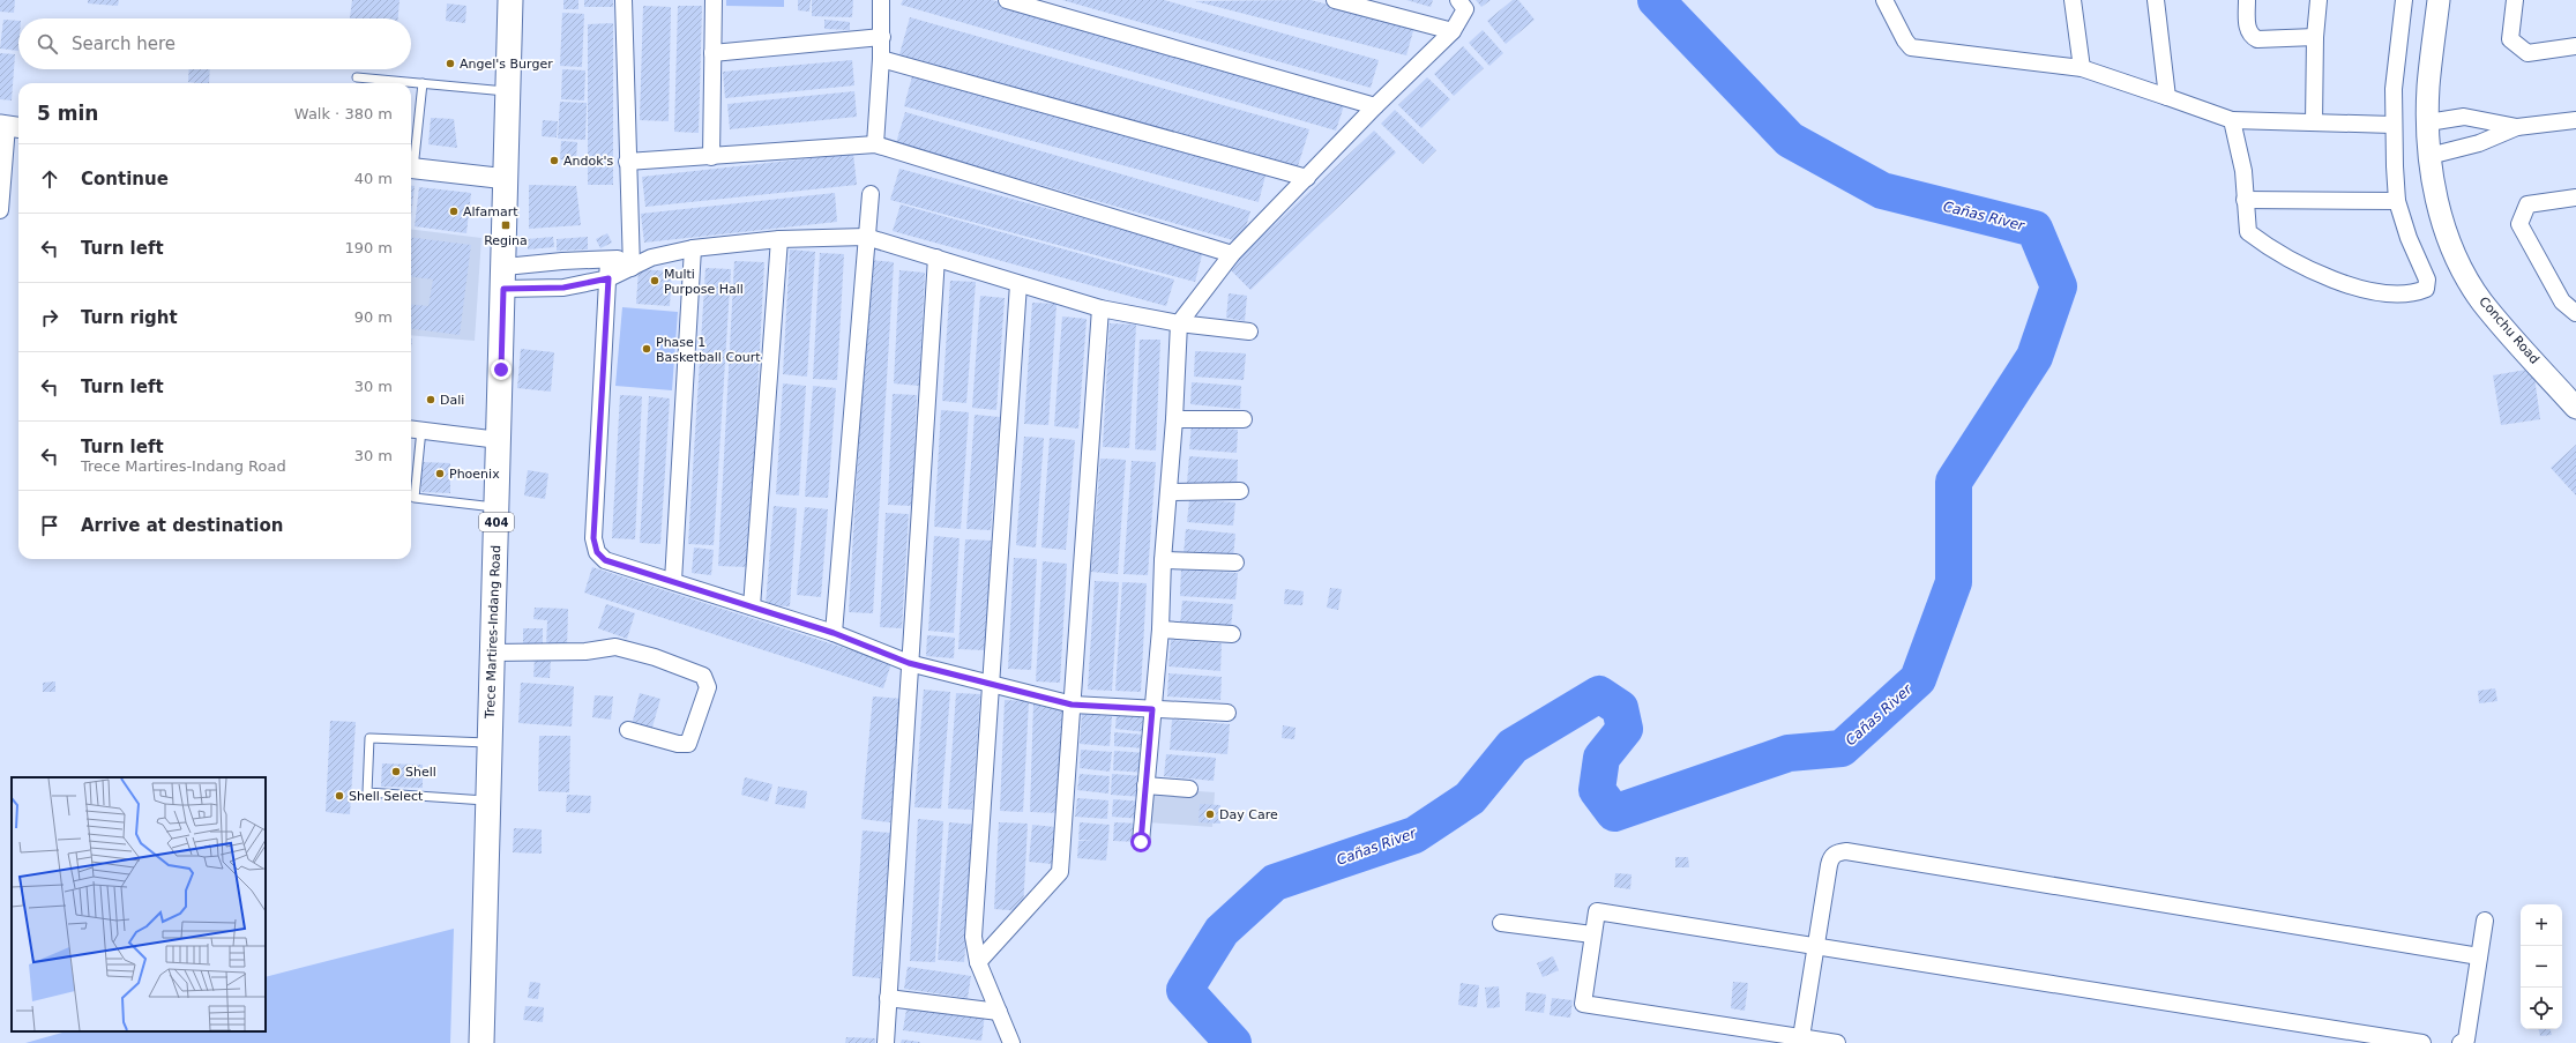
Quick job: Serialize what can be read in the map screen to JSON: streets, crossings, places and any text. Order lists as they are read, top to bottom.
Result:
{
  "streets": {
    "main road": ["Conchu Road", "404", "Trece Martires-Indang Road"]
  },
  "water": ["Cañas River"],
  "places": {
    "other": [
      "Angel's Burger",
      "Andok's",
      "Alfamart",
      "Multi Purpose Hall",
      "Phase 1 Basketball Court",
      "Dali",
      "Phoenix",
      "Shell",
      "Shell Select",
      "Day Care"
    ],
    "transit": ["Regina"]
  },
  "page": {
    "search": "Search here",
    "heading": ["5 min", "Walk · 380 m"],
    "list": [
      ["Continue", "40 m"],
      ["Turn left", "190 m"],
      ["Turn right", "90 m"],
      ["Turn left", "30 m"],
      ["Turn left", "Trece Martires-Indang Road", "30 m"],
      "Arrive at destination"
    ],
    "map_buttons": ["+", "−"]
  }
}
